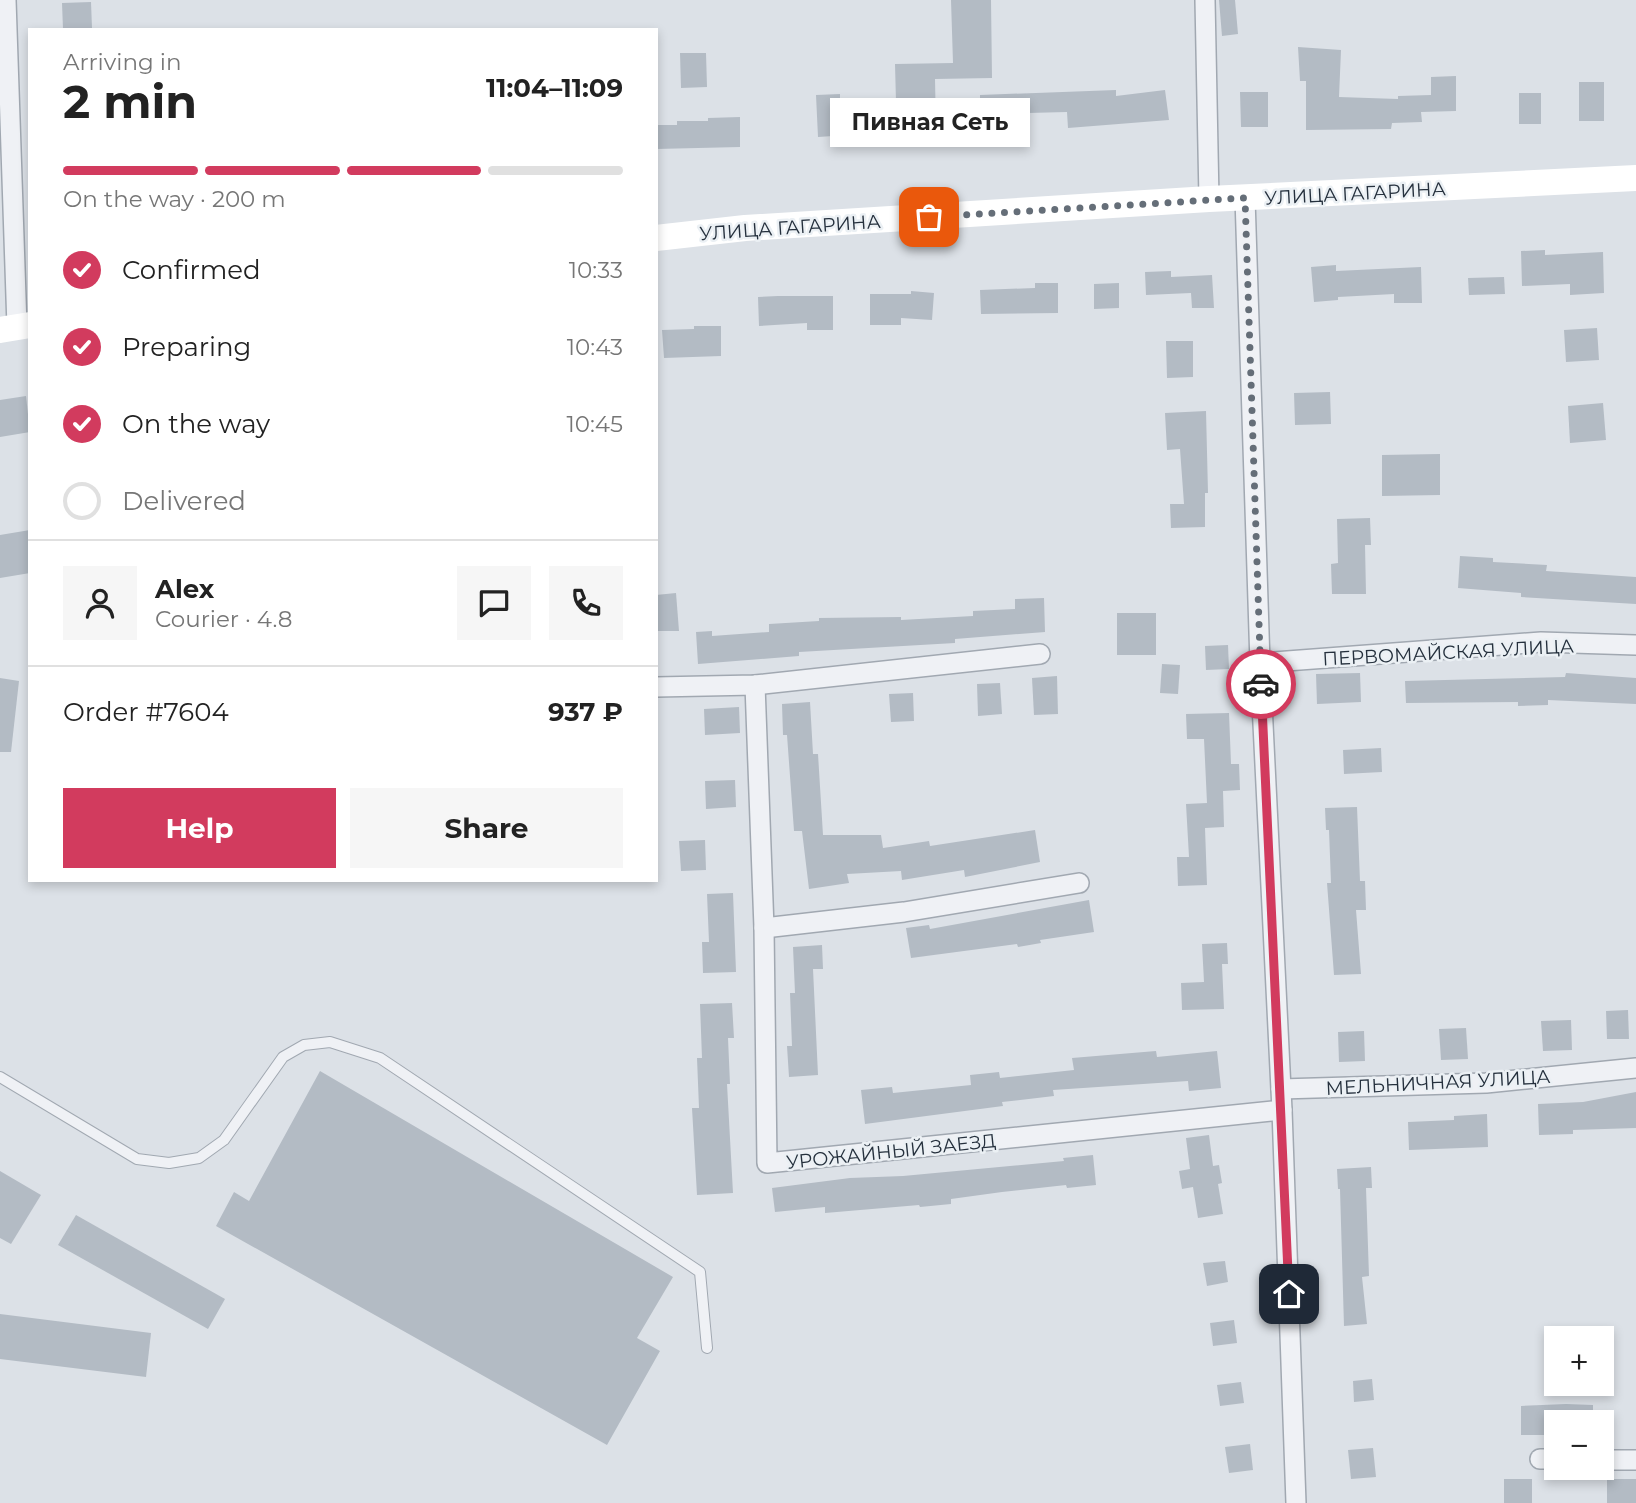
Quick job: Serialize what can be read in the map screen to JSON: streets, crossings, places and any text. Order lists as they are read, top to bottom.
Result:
{
  "streets": {
    "main road": ["УЛИЦА ГАГАРИНА"],
    "street": ["ПЕРВОМАЙСКАЯ УЛИЦА", "МЕЛЬНИЧНАЯ УЛИЦА", "УРОЖАЙНЫЙ ЗАЕЗД"]
  },
  "places": ["Пивная Сеть"],
  "page": {
    "heading": ["2 min", "Arriving in", "11:04–11:09"],
    "panel": [
      "Alex",
      "Courier · 4.8",
      "Order #7604",
      "937 ₽"
    ],
    "bubble": "Пивная Сеть",
    "bar": "On the way · 200 m",
    "list": [
      ["Confirmed", "10:33"],
      ["Preparing", "10:43"],
      ["On the way", "10:45"],
      "Delivered"
    ],
    "buttons": ["Help", "Share"],
    "map_buttons": ["+", "−"]
  }
}
